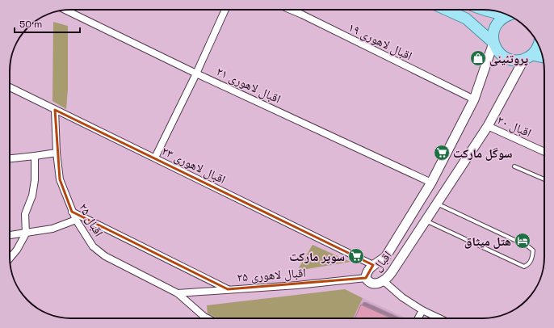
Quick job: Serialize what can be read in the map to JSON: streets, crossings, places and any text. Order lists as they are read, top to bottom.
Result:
{
  "streets": {
    "street": [
      "اقبال لاهوری ۱۹",
      "اقبال لاهوری ۲۱",
      "اقبال ۲۰",
      "اقبال لاهوری ۲۳",
      "اقبال ۲۵",
      "اقبال",
      "اقبال لاهوری ۲۵"
    ]
  },
  "crossings": [
    ["اقبال لاهوری ۱۹", "اقبال"],
    ["اقبال لاهوری ۲۱", "اقبال"],
    ["اقبال ۲۰", "اقبال"],
    ["اقبال لاهوری ۲۳", "اقبال ۲۵"],
    ["اقبال لاهوری ۲۳", "اقبال"],
    ["اقبال ۲۵", "اقبال لاهوری ۲۵"],
    ["اقبال", "اقبال لاهوری ۲۵"]
  ],
  "places": {
    "shop": ["پروتئینی"],
    "supermarket": ["سوگل مارکت", "سوپر مارکت"],
    "hotel": ["هتل میثاق"]
  },
  "scale_bar": "50 m"
}
